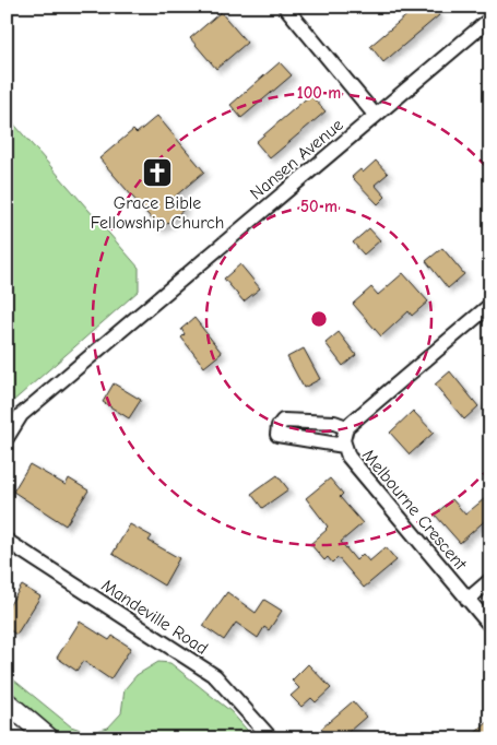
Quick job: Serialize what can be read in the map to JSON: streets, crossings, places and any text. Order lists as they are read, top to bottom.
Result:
{
  "streets": {
    "street": ["Nansen Avenue", "Melbourne Crescent", "Mandeville Road"]
  },
  "places": {
    "church": ["Grace Bible Fellowship Church"]
  },
  "rings": ["100 m", "50 m"]
}
